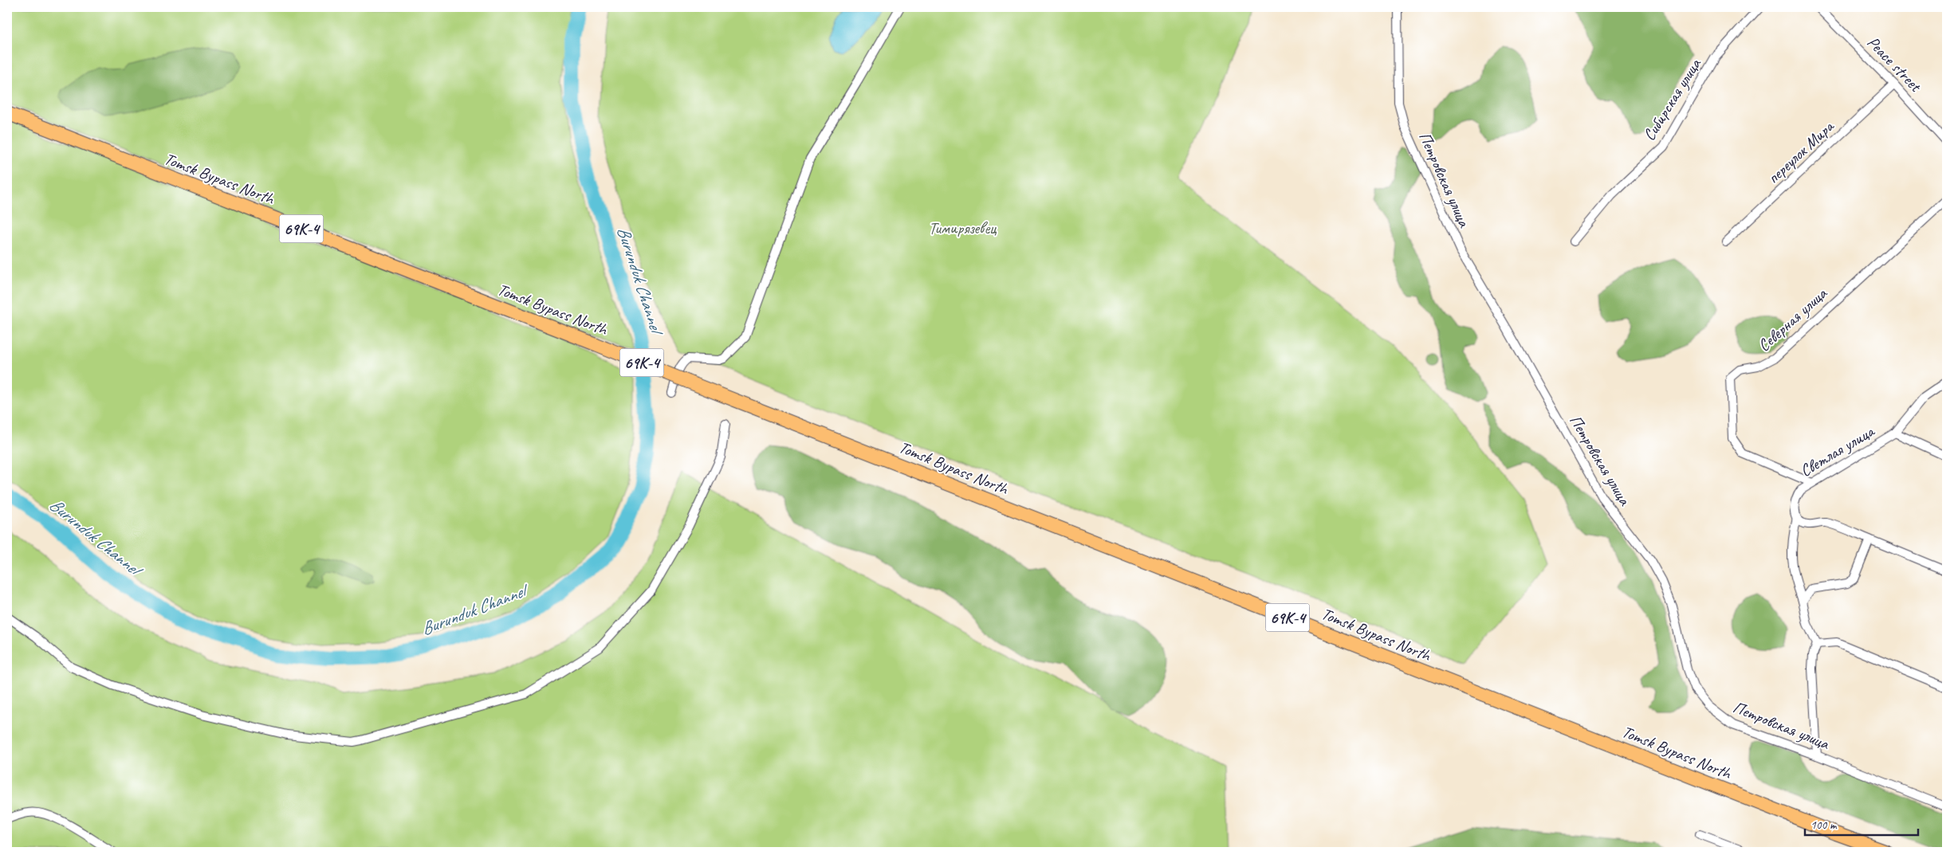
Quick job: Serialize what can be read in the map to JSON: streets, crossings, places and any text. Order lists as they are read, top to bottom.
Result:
{
  "streets": {
    "main road": ["Tomsk Bypass North", "69К-4"],
    "street": [
      "Peace street",
      "Сибирская улица",
      "переулок Мира",
      "Петровская улица",
      "Северная улица",
      "Светлая улица"
    ]
  },
  "crossings": [
    ["Peace street", "переулок Мира"],
    ["Северная улица", "Светлая улица"]
  ],
  "water": ["Burunduk Channel"],
  "parks": ["Тимирязевец"],
  "scale_bar": "100 m"
}
